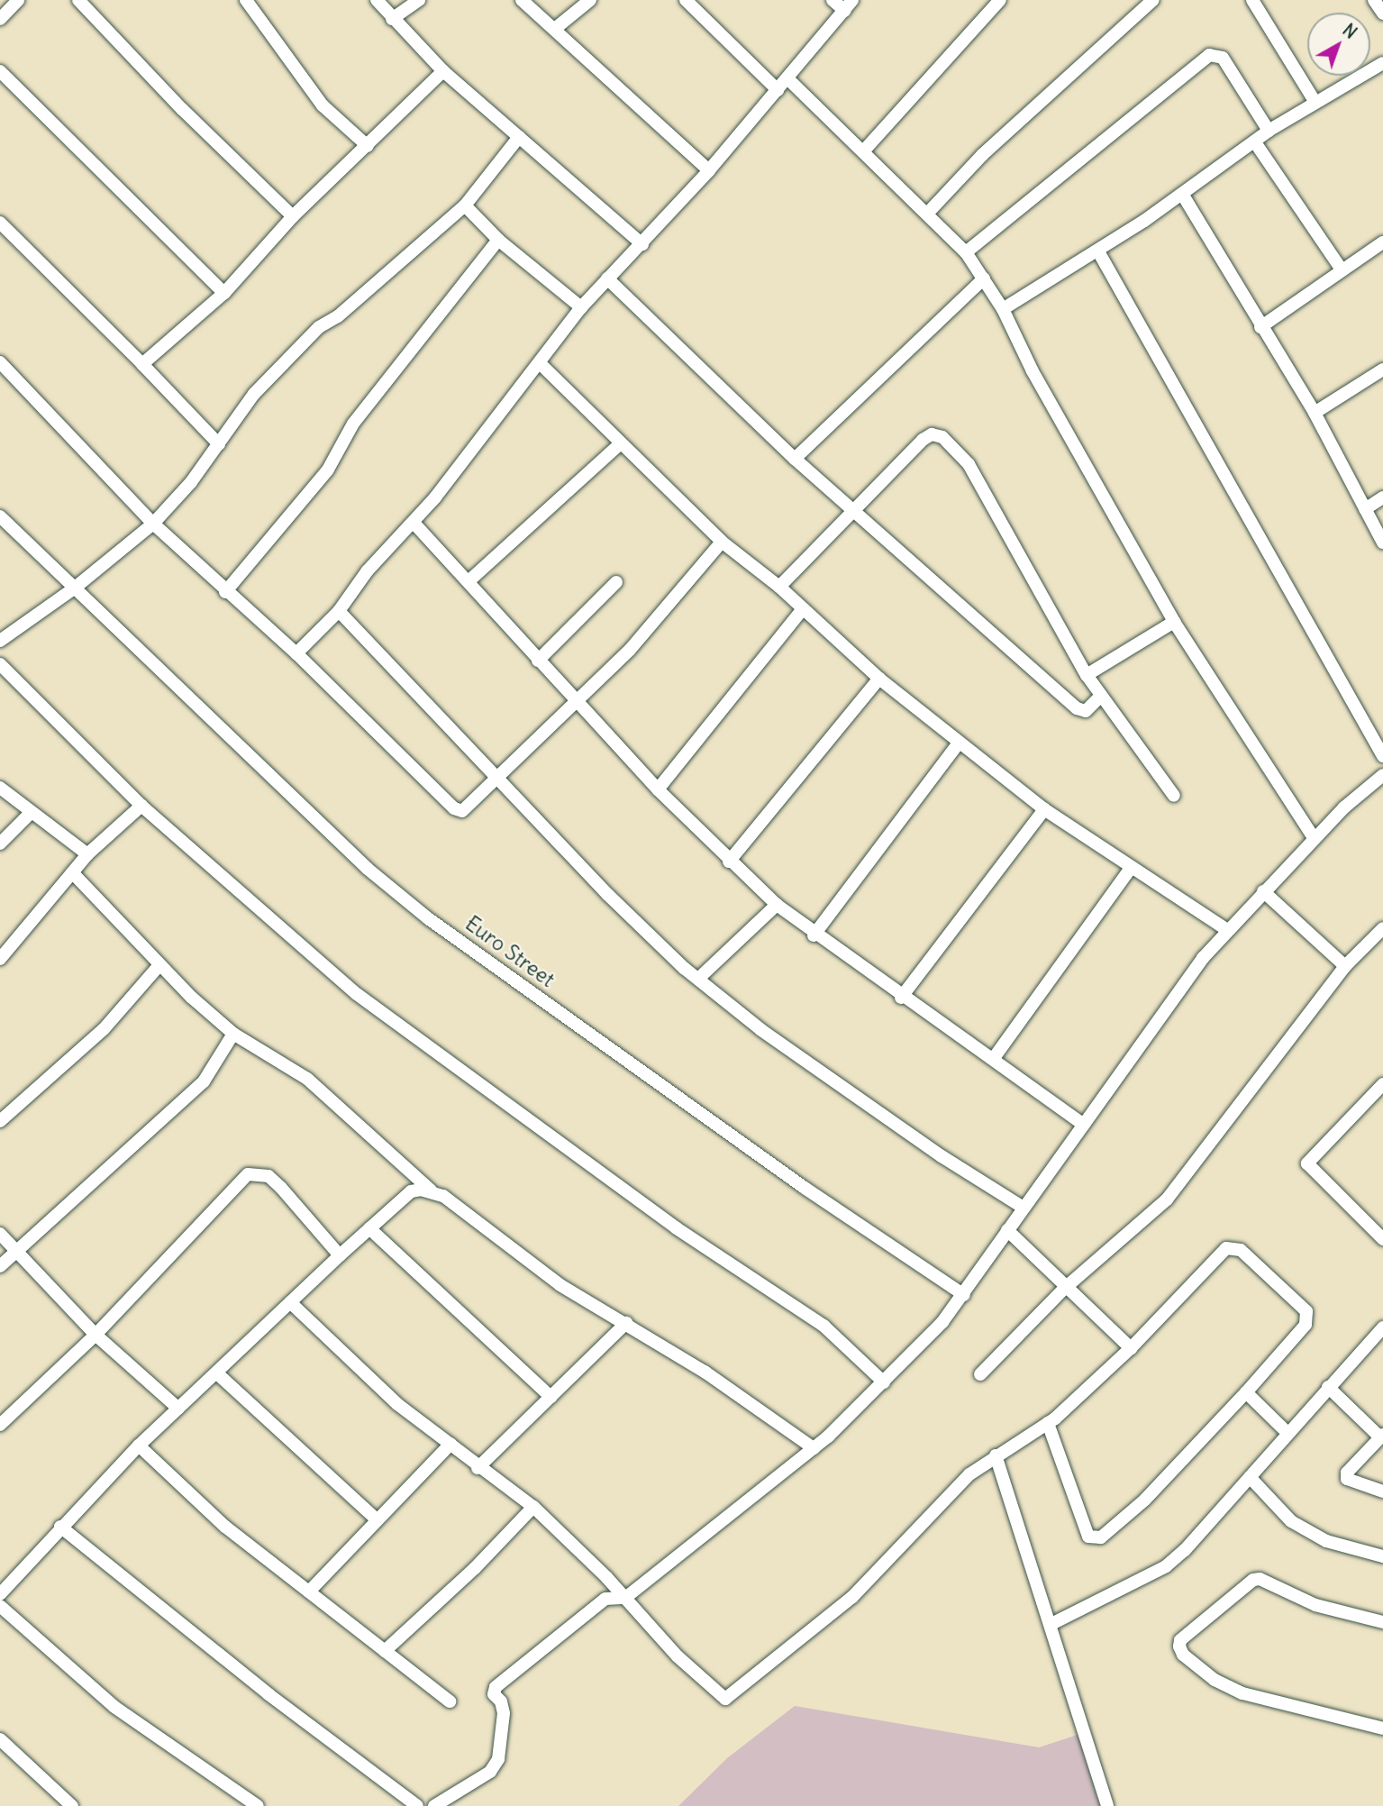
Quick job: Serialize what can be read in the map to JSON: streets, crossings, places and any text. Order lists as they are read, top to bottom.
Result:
{
  "streets": {
    "street": ["Euro Street"]
  },
  "north": "top right"
}
